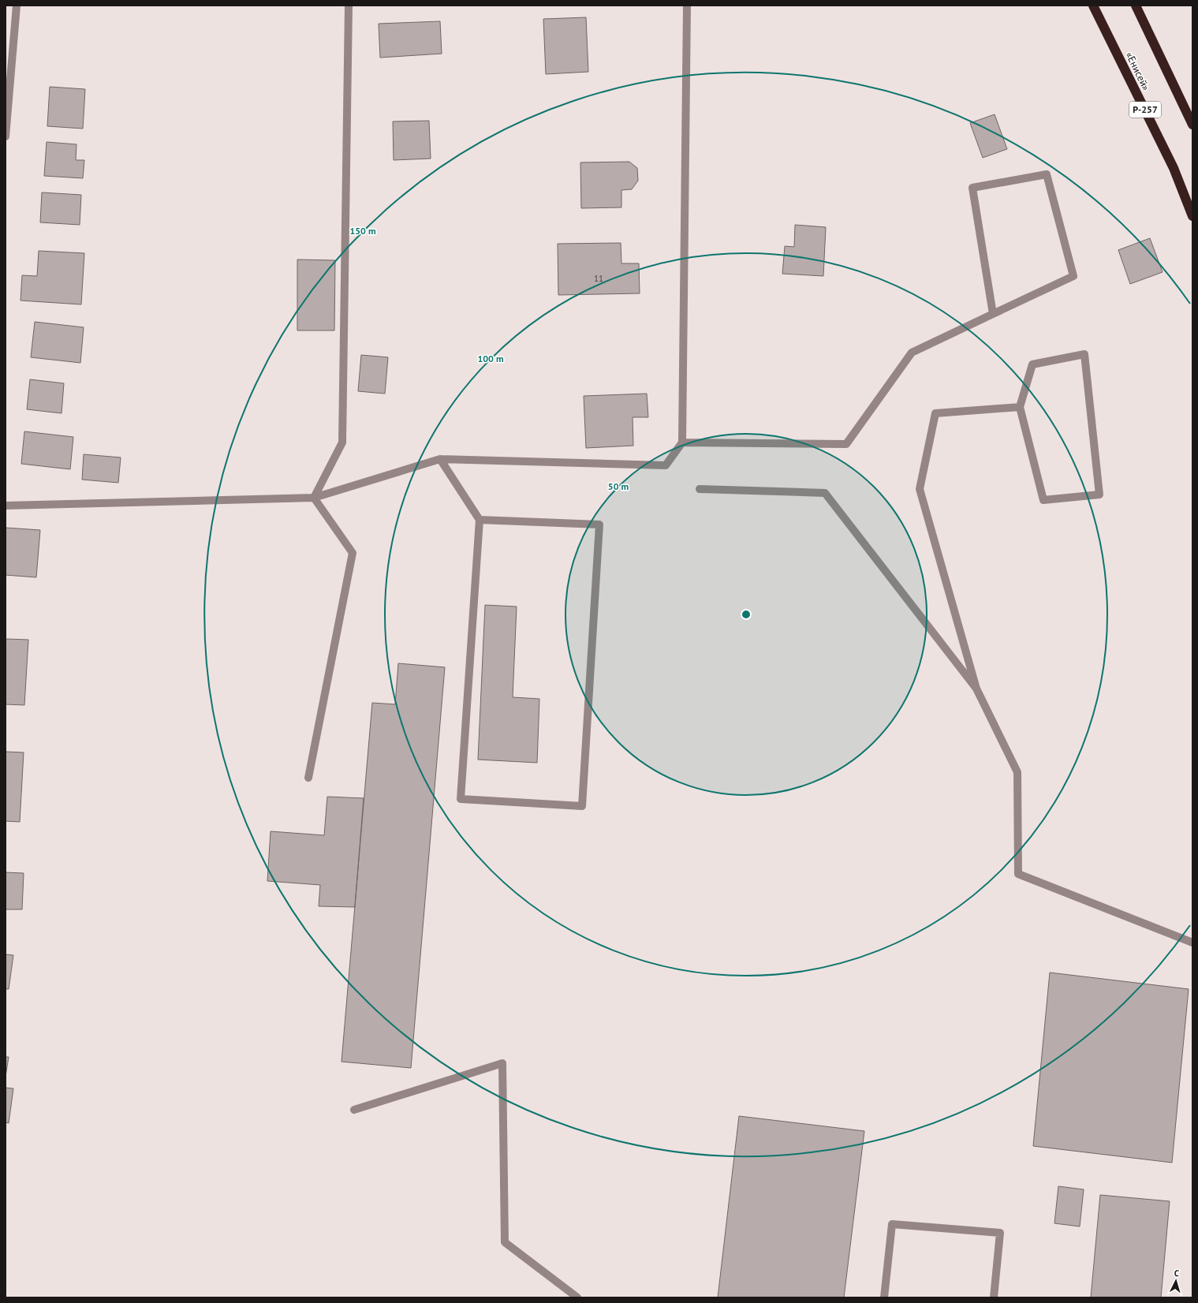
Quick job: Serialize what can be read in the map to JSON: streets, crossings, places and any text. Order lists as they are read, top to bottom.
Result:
{
  "streets": {
    "highway": ["«Енисей»", "Р-257"]
  },
  "house_numbers": ["11"],
  "north": "top",
  "rings": ["150 m", "100 m", "50 m"]
}
